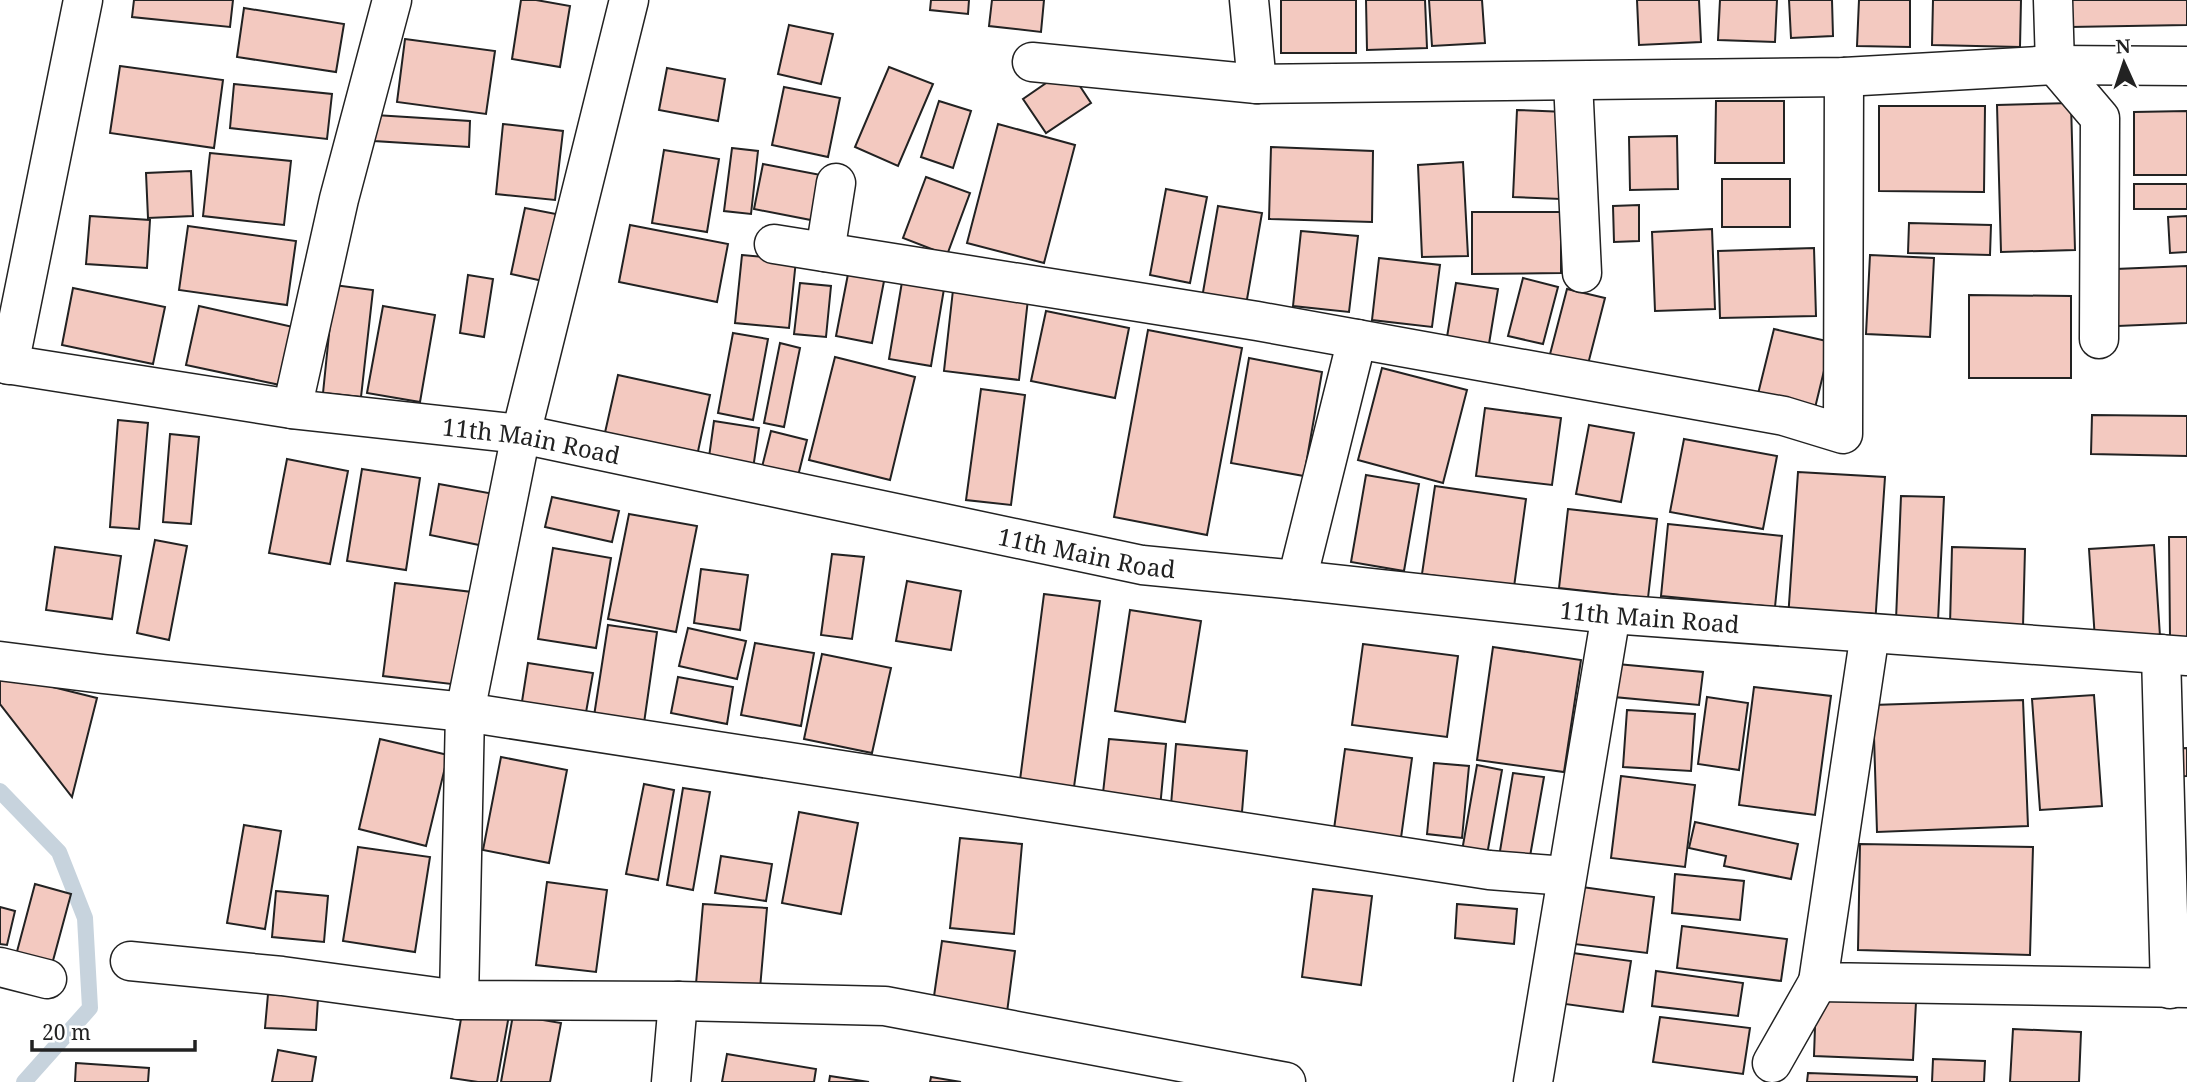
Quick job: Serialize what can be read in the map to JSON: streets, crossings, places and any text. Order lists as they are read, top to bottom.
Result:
{
  "streets": {
    "street": ["11th Main Road"]
  },
  "scale_bar": "20 m",
  "north": "top"
}
